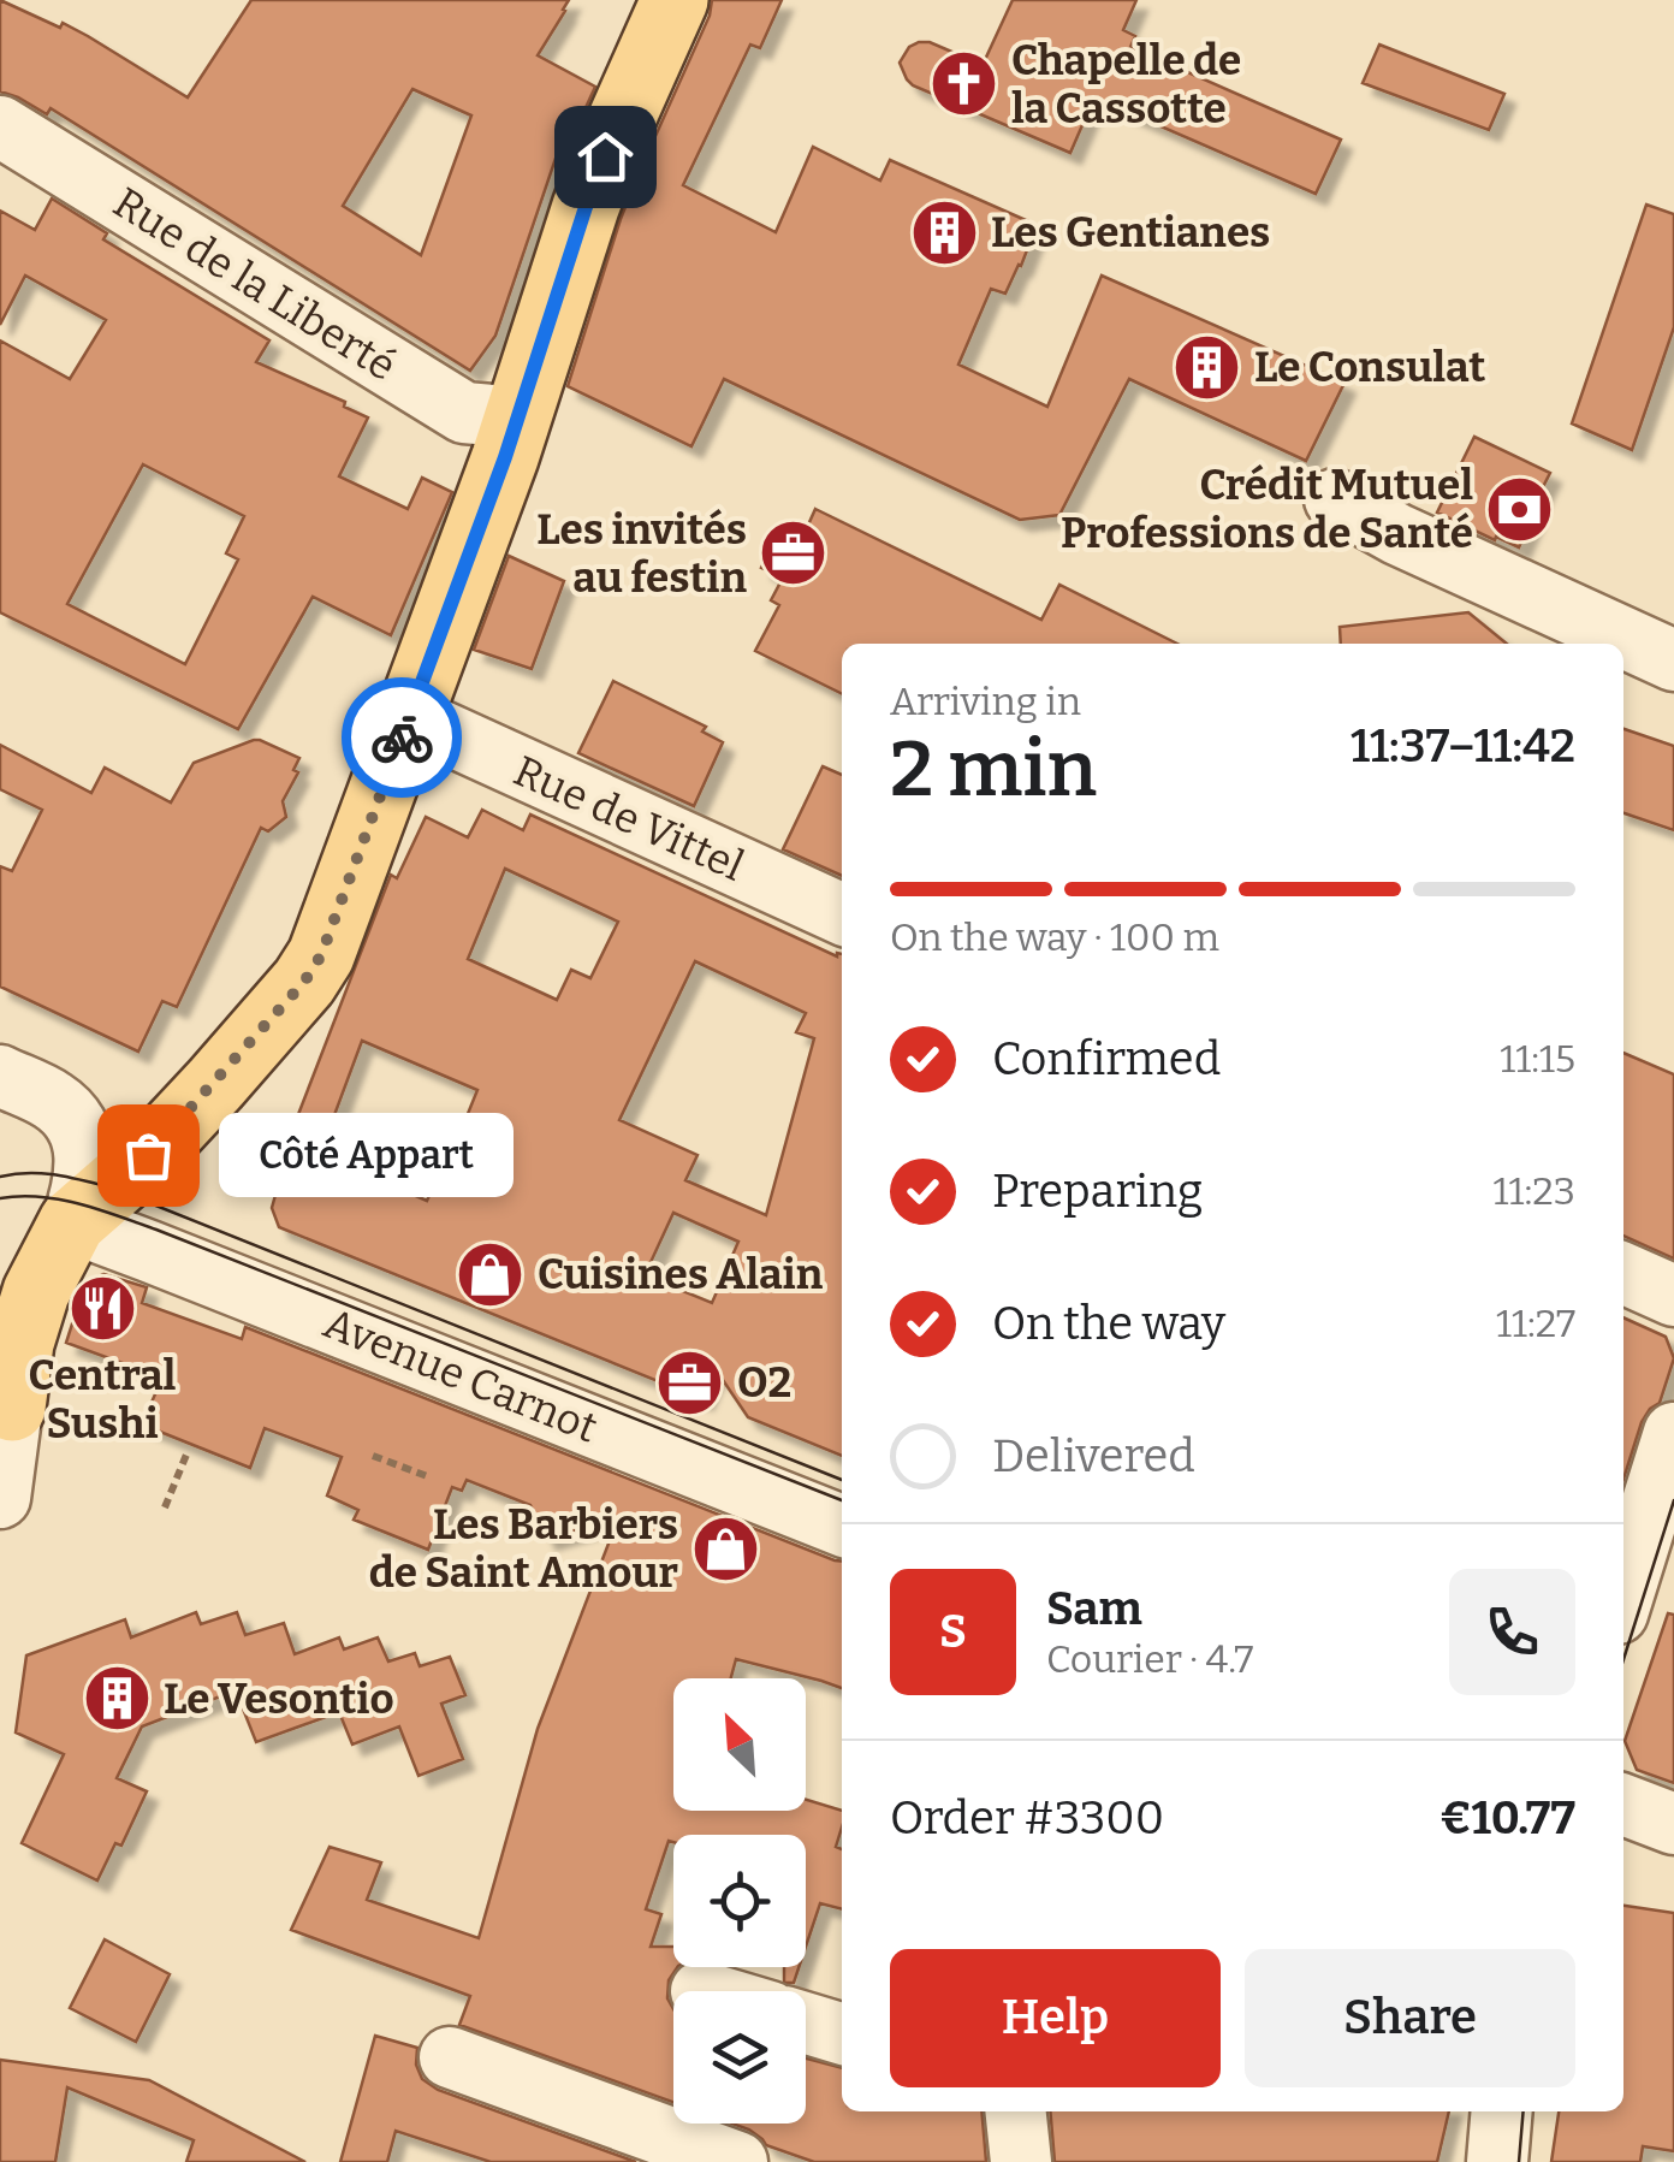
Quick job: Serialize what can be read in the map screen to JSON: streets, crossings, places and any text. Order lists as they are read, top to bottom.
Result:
{
  "streets": {
    "street": ["Rue de la Liberté", "Rue de Vittel", "Avenue Carnot"]
  },
  "places": {
    "church": ["Chapelle de la Cassotte"],
    "building": ["Les Gentianes", "Le Consulat", "Le Vesontio"],
    "bank": ["Crédit Mutuel Professions de Santé"],
    "office": ["Les invités au festin", "O2"],
    "other": ["Côté Appart"],
    "shop": ["Cuisines Alain", "Les Barbiers de Saint Amour"],
    "restaurant": ["Central Sushi"]
  },
  "north": "top left",
  "page": {
    "heading": ["2 min", "Arriving in", "11:37–11:42"],
    "panel": [
      "Sam",
      "Courier · 4.7",
      "Order #3300",
      "€10.77"
    ],
    "bar": "On the way · 100 m",
    "list": [
      ["Confirmed", "11:15"],
      ["Preparing", "11:23"],
      ["On the way", "11:27"],
      "Delivered"
    ],
    "bubble": "Côté Appart",
    "round": "S",
    "buttons": ["Help", "Share"]
  }
}
